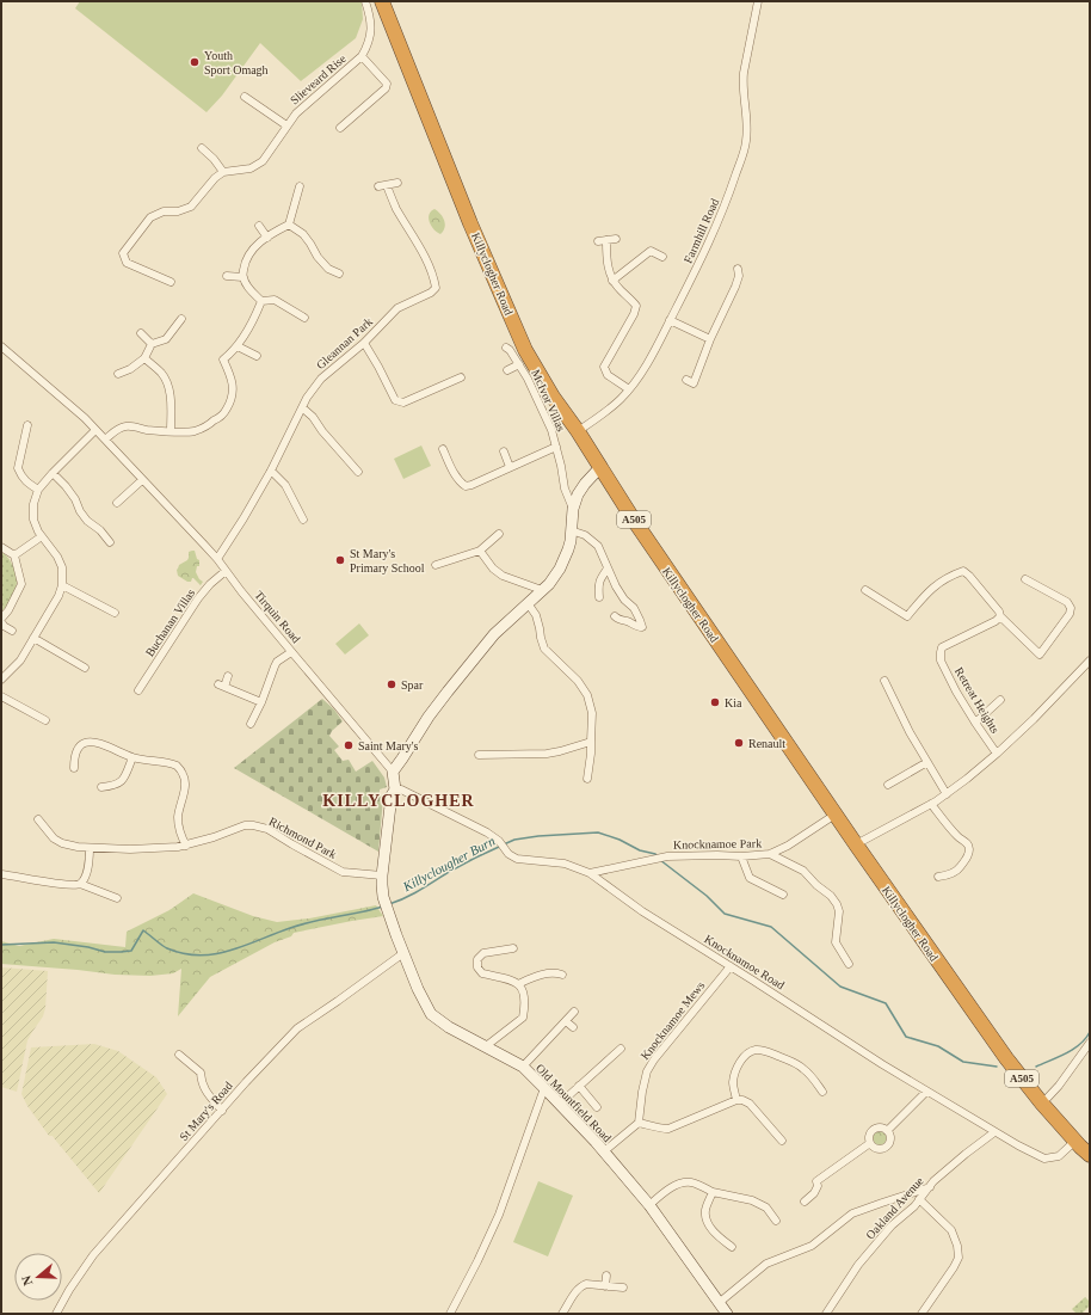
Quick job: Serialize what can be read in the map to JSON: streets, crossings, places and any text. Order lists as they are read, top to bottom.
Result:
{
  "streets": {
    "highway": ["Killyclogher Road", "A505"],
    "street": [
      "Slieveard Rise",
      "Farmhill Road",
      "Gleannan Park",
      "McIvor Villas",
      "Tirquin Road",
      "Buchanan Villas",
      "Retreat Heights",
      "Richmond Park",
      "Knocknamoe Park",
      "Knocknamoe Road",
      "Knocknamoe Mews",
      "Old Mountfield Road",
      "St Mary's Road",
      "Oakland Avenue"
    ]
  },
  "crossings": [
    ["Farmhill Road", "Killyclogher Road"],
    ["Killyclogher Road", "Knocknamoe Park"],
    ["Killyclogher Road", "Knocknamoe Road"],
    ["Gleannan Park", "Tirquin Road"],
    ["Tirquin Road", "Buchanan Villas"],
    ["Richmond Park", "Old Mountfield Road"],
    ["Knocknamoe Park", "Knocknamoe Road"],
    ["Knocknamoe Road", "Knocknamoe Mews"],
    ["Knocknamoe Road", "Old Mountfield Road"],
    ["Knocknamoe Road", "Oakland Avenue"],
    ["Old Mountfield Road", "St Mary's Road"]
  ],
  "districts": ["KILLYCLOGHER"],
  "water": ["Killyclougher Burn"],
  "places": [
    "Youth Sport Omagh",
    "St Mary's Primary School",
    "Spar",
    "Kia",
    "Renault",
    "Saint Mary's"
  ],
  "north": "left"
}
